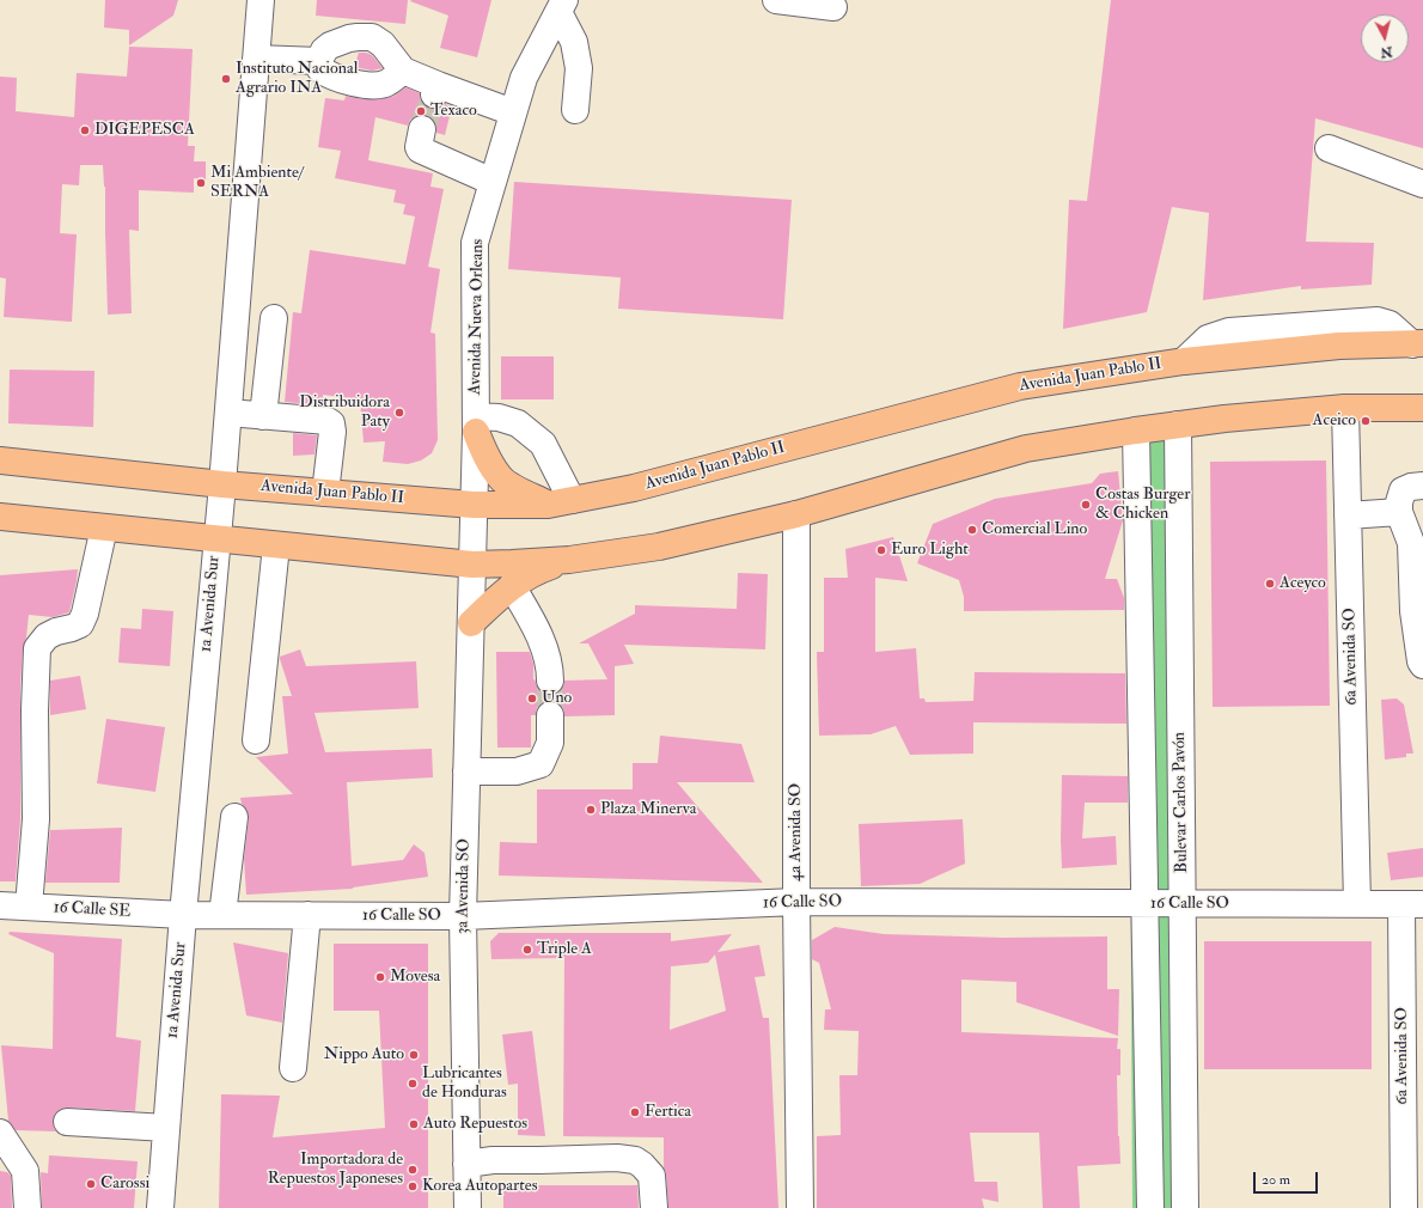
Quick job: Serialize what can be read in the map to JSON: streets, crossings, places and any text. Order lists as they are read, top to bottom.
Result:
{
  "streets": {
    "highway": ["Avenida Juan Pablo II"],
    "street": [
      "Avenida Nueva Orleans",
      "1a Avenida Sur",
      "6a Avenida SO",
      "Bulevar Carlos Pavón",
      "4a Avenida SO",
      "3a Avenida SO",
      "16 Calle SO",
      "16 Calle SE"
    ]
  },
  "crossings": [
    ["Avenida Nueva Orleans", "Avenida Juan Pablo II"],
    ["Avenida Nueva Orleans", "3a Avenida SO"],
    ["Avenida Juan Pablo II", "1a Avenida Sur"],
    ["1a Avenida Sur", "16 Calle SO"],
    ["1a Avenida Sur", "16 Calle SE"],
    ["6a Avenida SO", "16 Calle SO"],
    ["Bulevar Carlos Pavón", "16 Calle SO"],
    ["4a Avenida SO", "16 Calle SO"],
    ["3a Avenida SO", "16 Calle SO"],
    ["16 Calle SO", "16 Calle SE"]
  ],
  "places": [
    "Instituto Nacional Agrario INA",
    "Texaco",
    "DIGEPESCA",
    "Mi Ambiente/ SERNA",
    "Distribuidora Paty",
    "Aceico",
    "Costas Burger & Chicken",
    "Comercial Lino",
    "Euro Light",
    "Aceyco",
    "Uno",
    "Plaza Minerva",
    "Triple A",
    "Movesa",
    "Nippo Auto",
    "Lubricantes de Honduras",
    "Fertica",
    "Auto Repuestos",
    "Importadora de Repuestos Japoneses",
    "Carossi",
    "Korea Autopartes"
  ],
  "scale_bar": "20 m",
  "north": "bottom"
}
